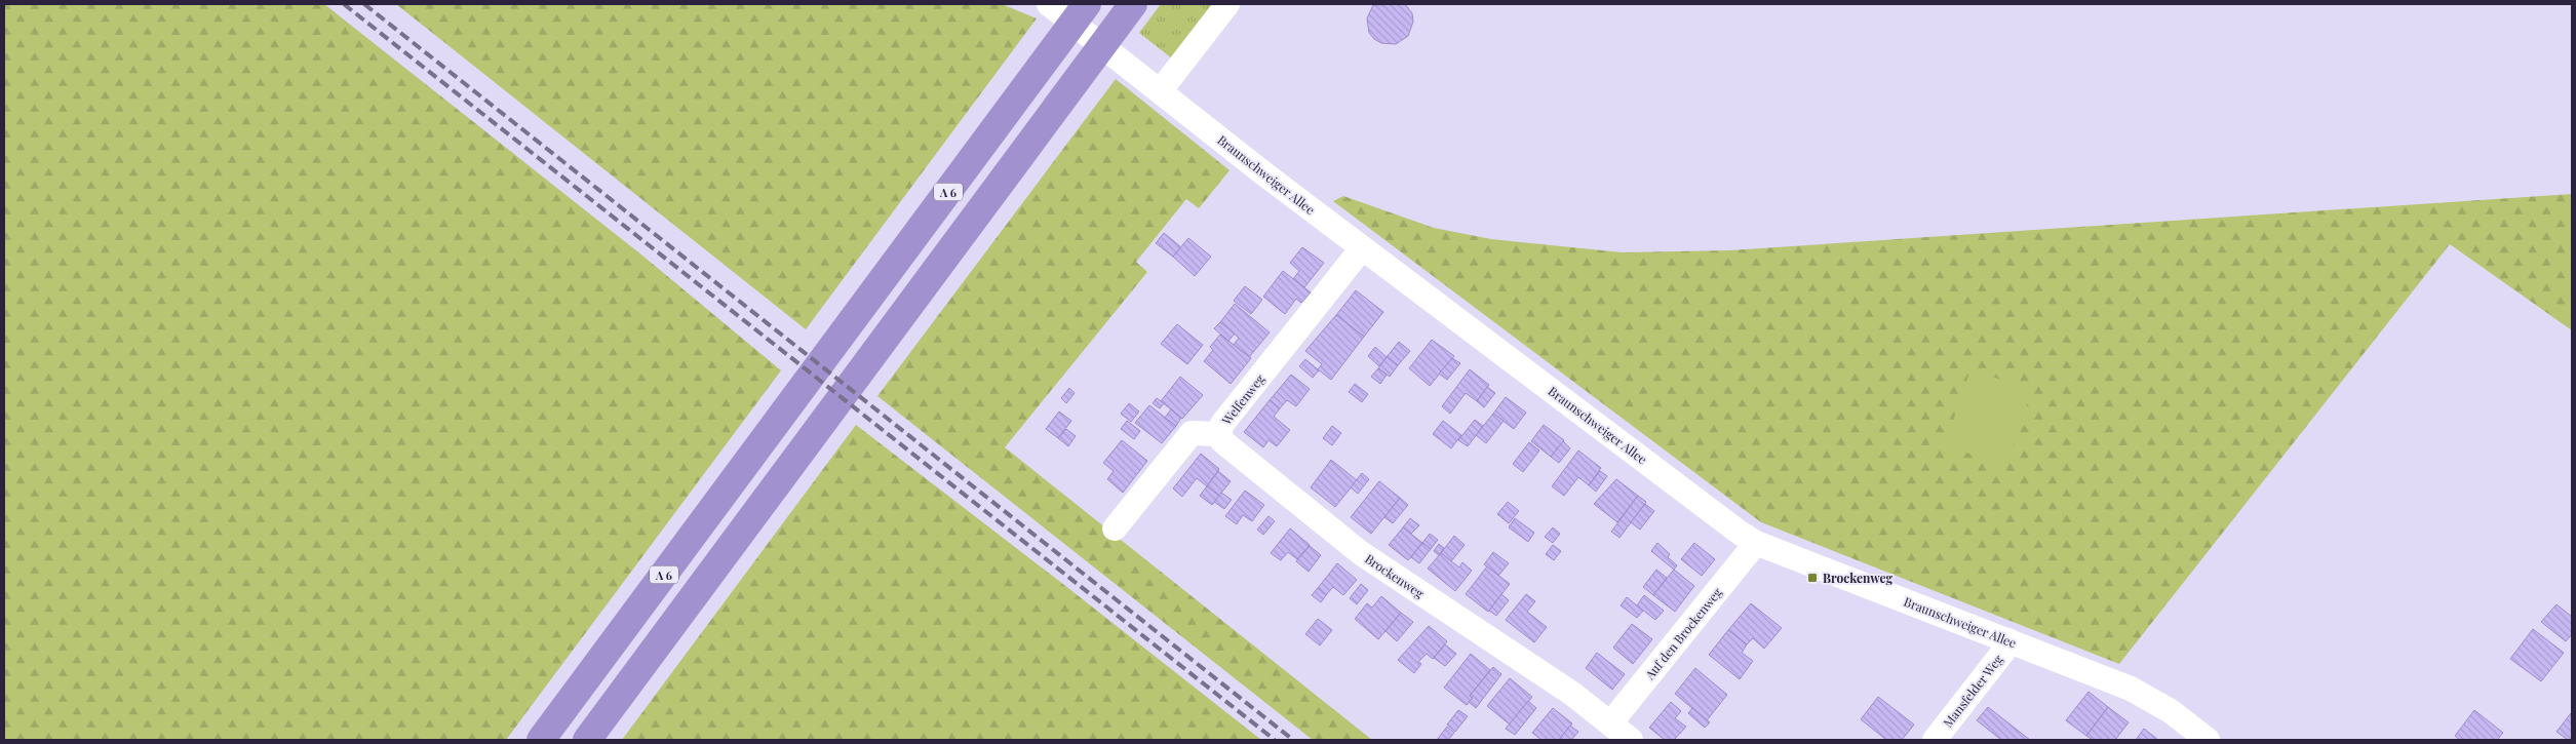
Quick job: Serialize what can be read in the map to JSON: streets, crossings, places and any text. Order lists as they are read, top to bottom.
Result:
{
  "streets": {
    "highway": ["A 6"],
    "street": [
      "Braunschweiger Allee",
      "Welfenweg",
      "Brockenweg",
      "Auf den Brockenweg",
      "Mansfelder Weg"
    ]
  },
  "crossings": [
    ["Braunschweiger Allee", "Welfenweg"],
    ["Braunschweiger Allee", "Auf den Brockenweg"],
    ["Braunschweiger Allee", "Mansfelder Weg"],
    ["Welfenweg", "Brockenweg"],
    ["Brockenweg", "Auf den Brockenweg"]
  ],
  "places": {
    "transit": ["Brockenweg"]
  }
}
